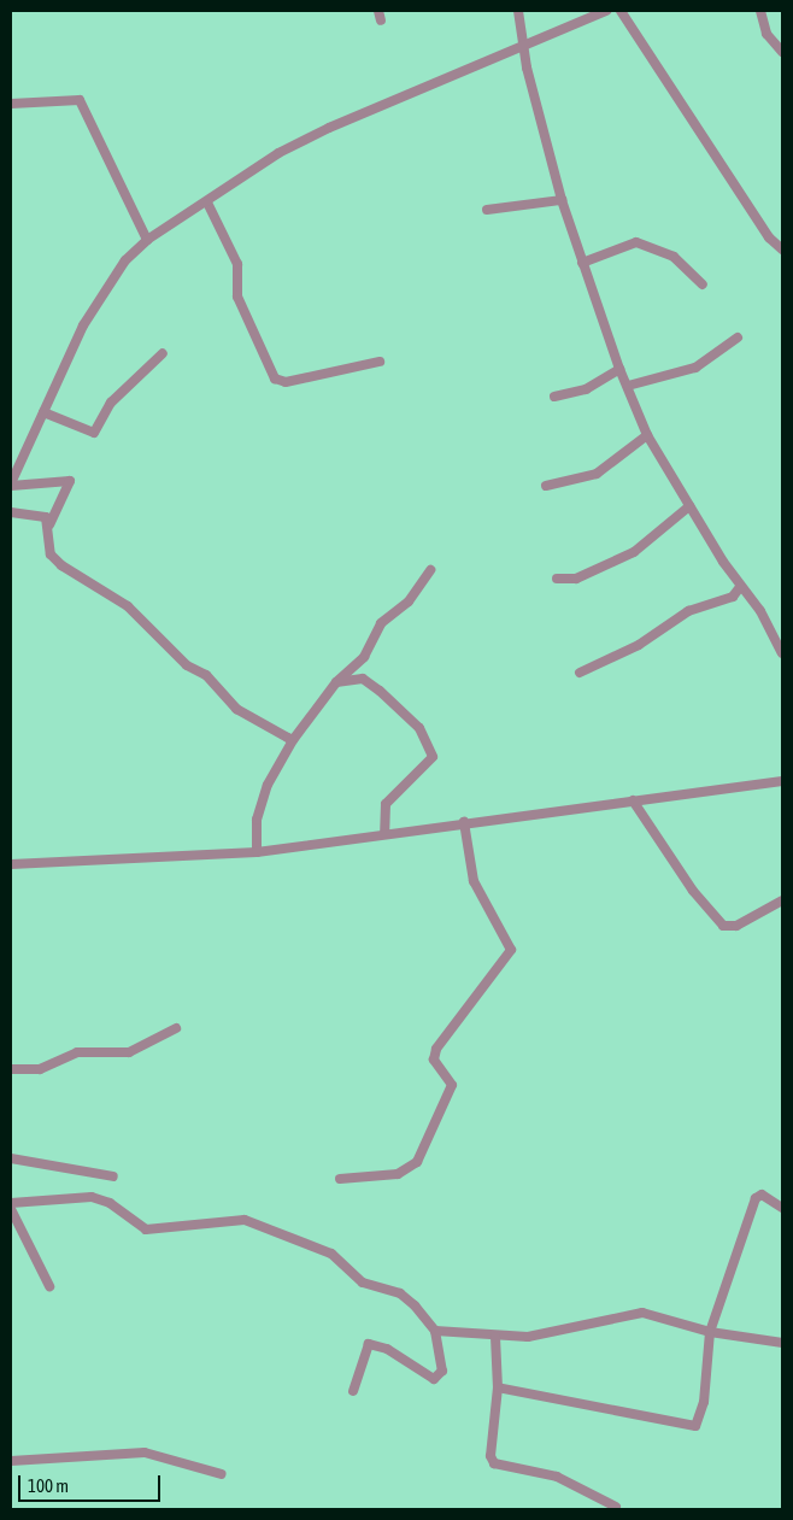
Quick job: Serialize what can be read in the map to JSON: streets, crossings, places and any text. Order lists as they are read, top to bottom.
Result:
{
  "scale_bar": "100 m"
}
